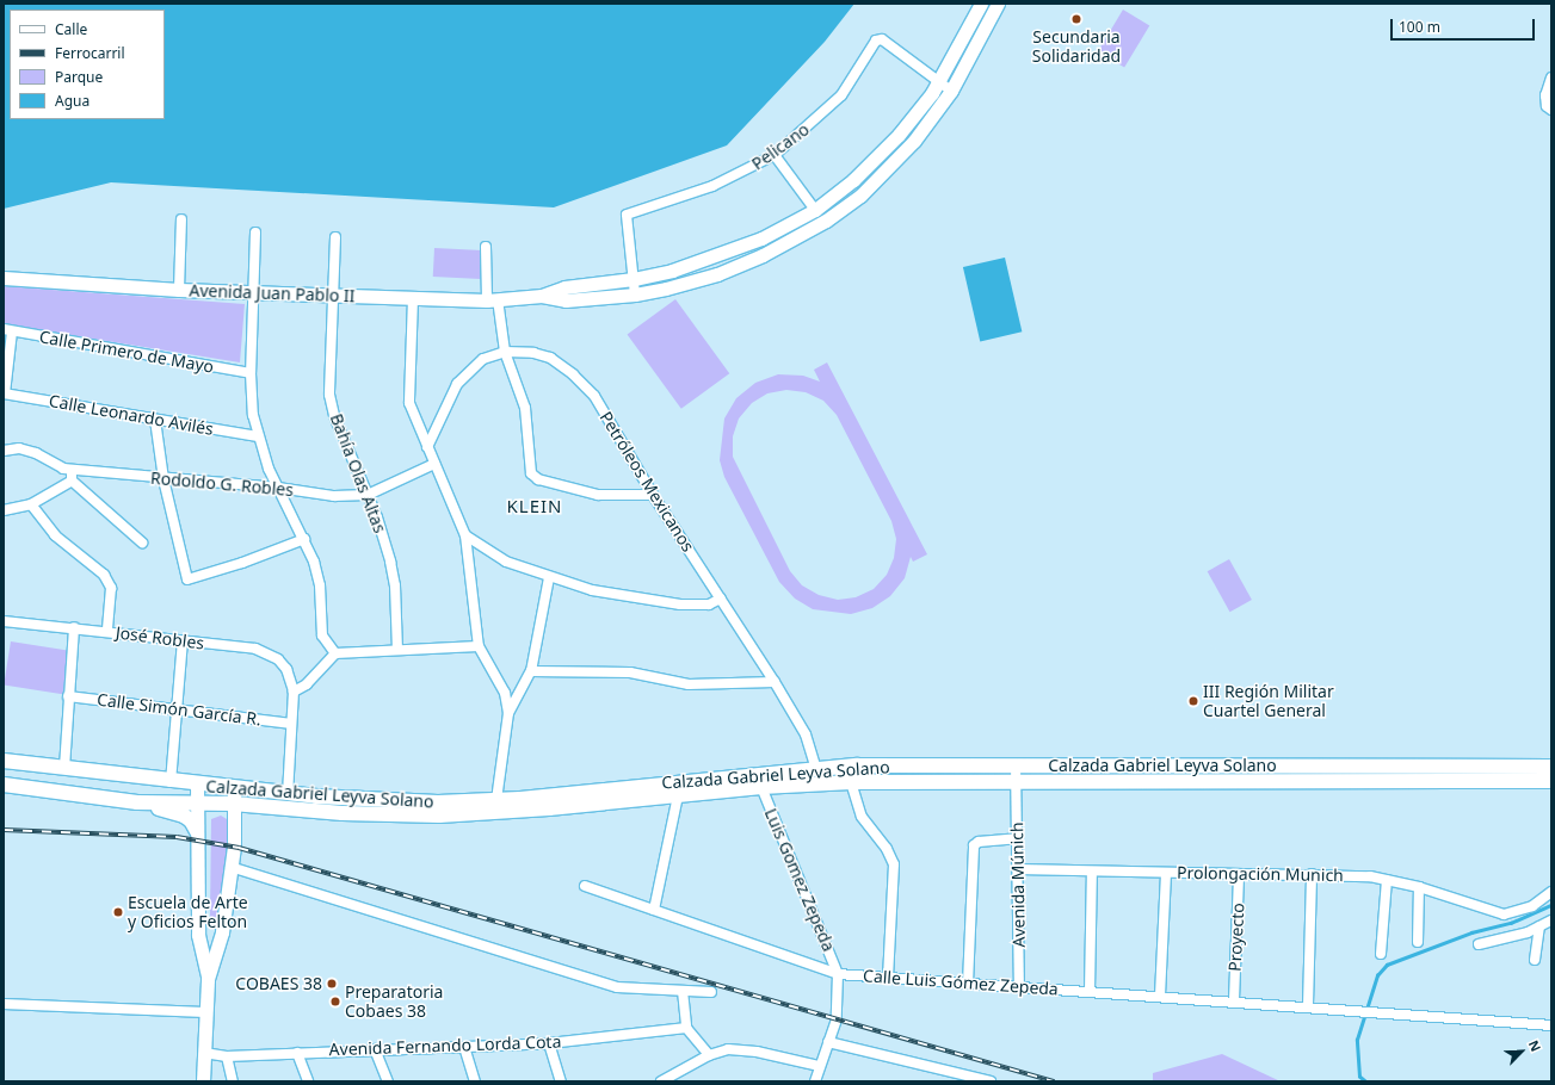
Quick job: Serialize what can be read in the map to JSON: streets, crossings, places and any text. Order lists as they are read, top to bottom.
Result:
{
  "streets": {
    "main road": ["Avenida Juan Pablo II", "Calzada Gabriel Leyva Solano"],
    "street": [
      "Pelicano",
      "Calle Primero de Mayo",
      "Calle Leonardo Avilés",
      "Bahía Olas Altas",
      "Petróleos Mexicanos",
      "Rodoldo G. Robles",
      "José Robles",
      "Calle Simón García R.",
      "Prolongación Munich",
      "Luis Gomez Zepeda",
      "Avenida Múnich",
      "Proyecto",
      "Calle Luis Gómez Zepeda",
      "Avenida Fernando Lorda Cota"
    ]
  },
  "crossings": [
    ["Pelicano", "Avenida Juan Pablo II"],
    ["Avenida Juan Pablo II", "Bahía Olas Altas"],
    ["Bahía Olas Altas", "Rodoldo G. Robles"],
    ["Petróleos Mexicanos", "Calzada Gabriel Leyva Solano"],
    ["Calzada Gabriel Leyva Solano", "Luis Gomez Zepeda"],
    ["Calzada Gabriel Leyva Solano", "Avenida Múnich"],
    ["Prolongación Munich", "Avenida Múnich"],
    ["Prolongación Munich", "Proyecto"],
    ["Luis Gomez Zepeda", "Calle Luis Gómez Zepeda"],
    ["Avenida Múnich", "Calle Luis Gómez Zepeda"],
    ["Proyecto", "Calle Luis Gómez Zepeda"]
  ],
  "districts": ["KLEIN"],
  "places": [
    "Secundaria Solidaridad",
    "III Región Militar Cuartel General",
    "Escuela de Arte y Oficios Felton",
    "COBAES 38",
    "Preparatoria Cobaes 38"
  ],
  "legend": [
    "Calle",
    "Ferrocarril",
    "Parque",
    "Agua"
  ],
  "scale_bar": "100 m",
  "north": "top right"
}
